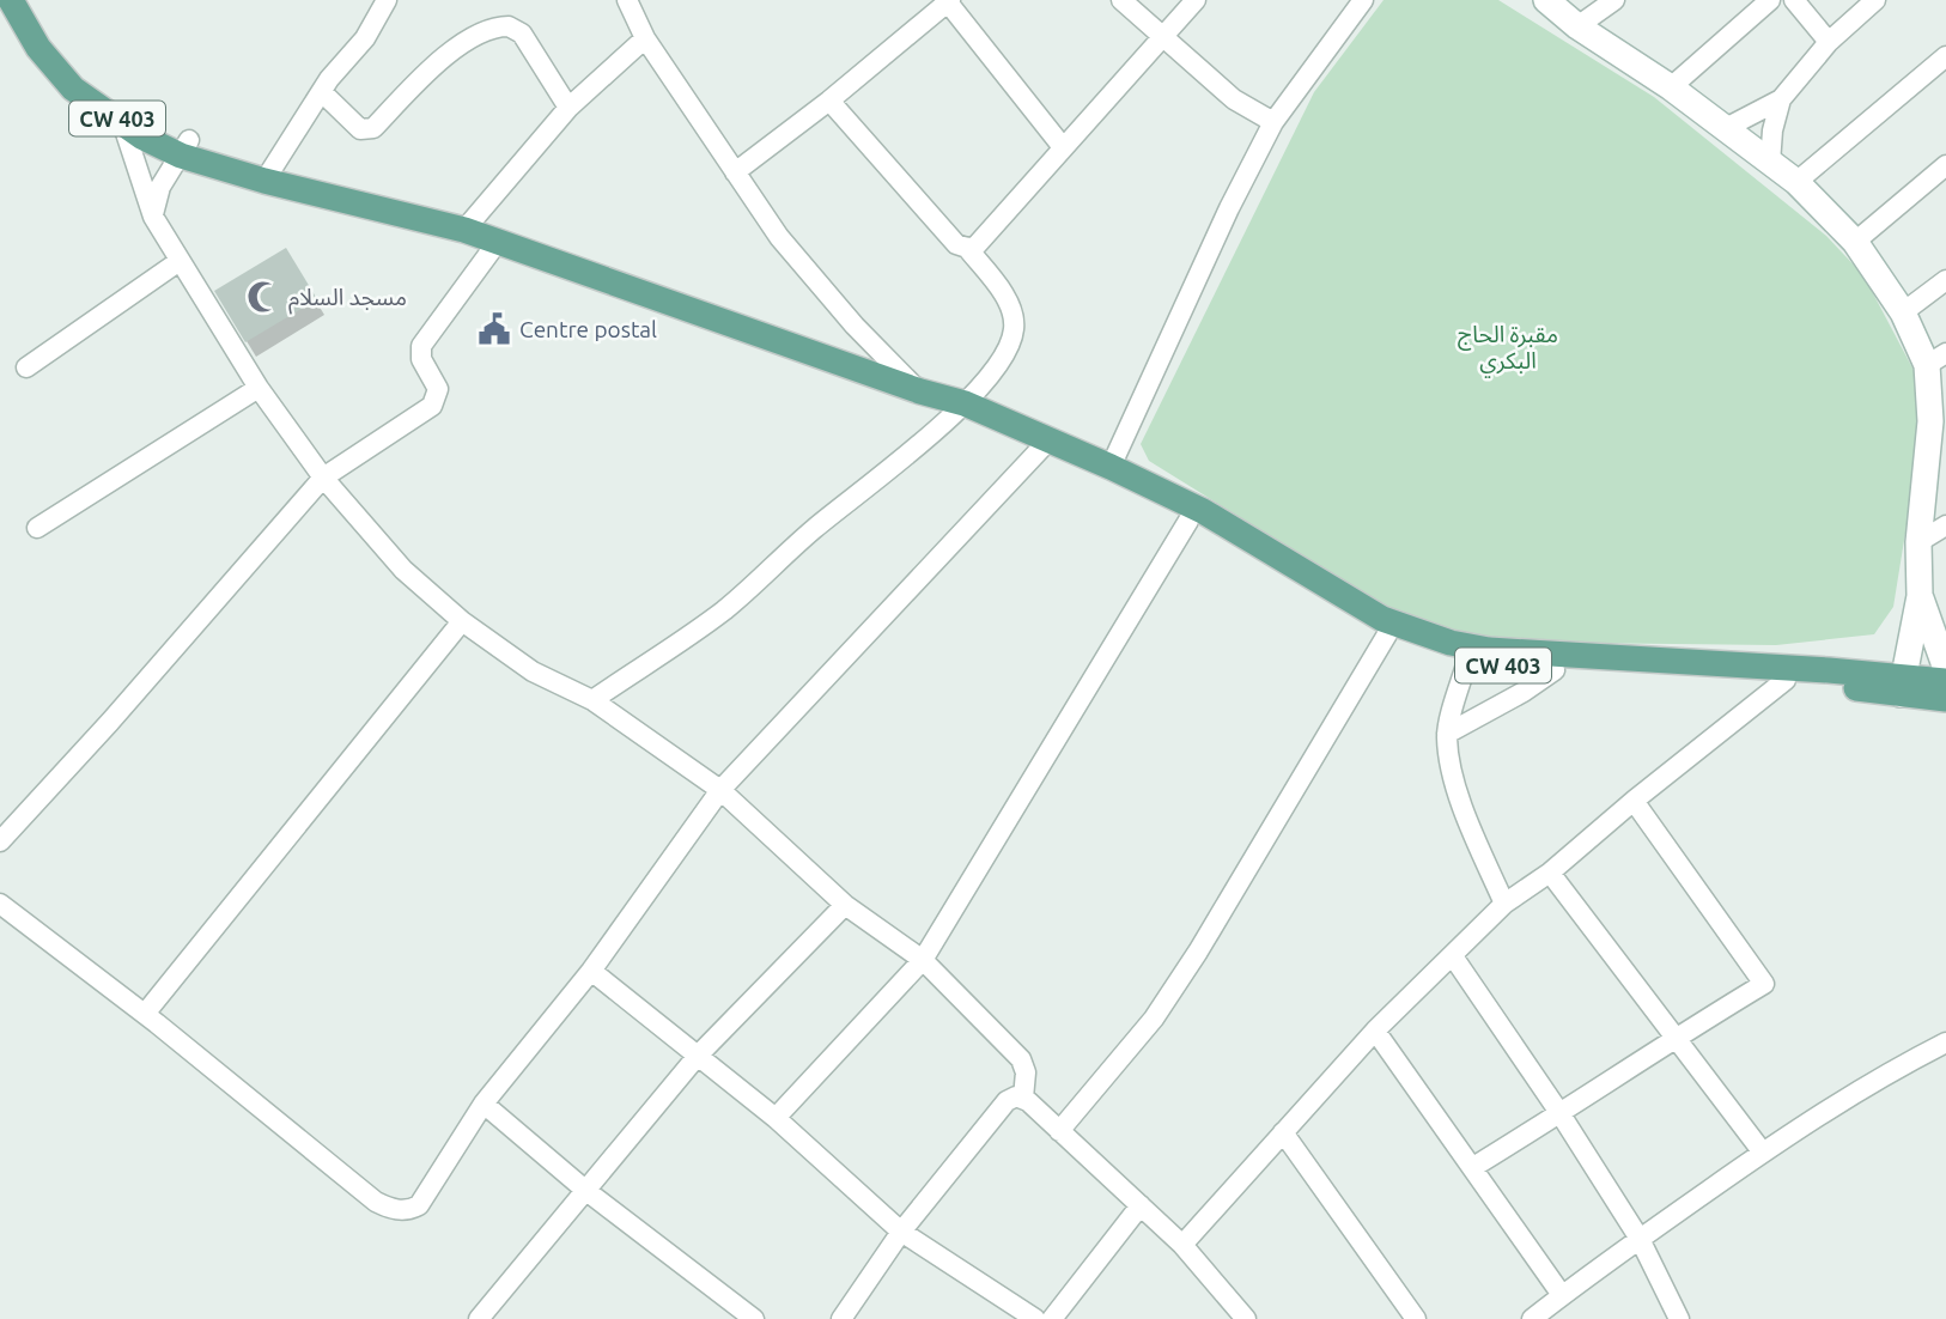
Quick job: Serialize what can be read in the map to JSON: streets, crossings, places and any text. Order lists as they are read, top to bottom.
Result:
{
  "streets": {
    "main road": ["CW 403"]
  },
  "parks": ["مقبرة الحاج البكري"],
  "places": {
    "mosque": ["مسجد السلام"],
    "public building": ["Centre postal"]
  }
}
